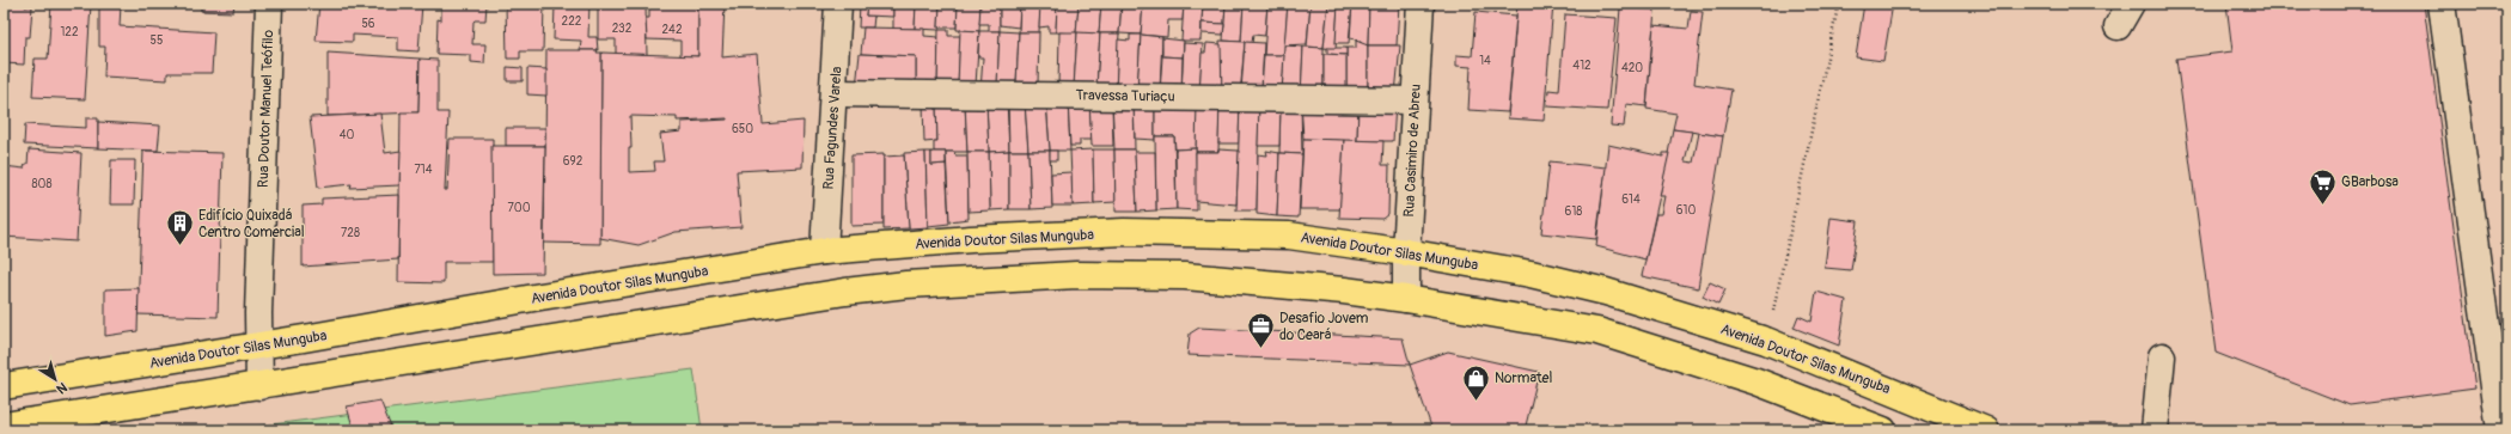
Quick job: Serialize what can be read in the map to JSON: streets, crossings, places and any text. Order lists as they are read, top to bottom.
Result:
{
  "streets": {
    "main road": ["Avenida Doutor Silas Munguba"],
    "street": [
      "Travessa Turiaçu",
      "Rua Doutor Manuel Teófilo",
      "Rua Fagundes Varela",
      "Rua Casimiro de Abreu"
    ]
  },
  "crossings": [
    ["Travessa Turiaçu", "Rua Fagundes Varela"],
    ["Travessa Turiaçu", "Rua Casimiro de Abreu"],
    ["Rua Doutor Manuel Teófilo", "Avenida Doutor Silas Munguba"],
    ["Rua Fagundes Varela", "Avenida Doutor Silas Munguba"],
    ["Rua Casimiro de Abreu", "Avenida Doutor Silas Munguba"]
  ],
  "places": {
    "supermarket": ["GBarbosa"],
    "building": ["Edifício Quixadá Centro Comercial"],
    "office": ["Desafio Jovem do Ceará"],
    "shop": ["Normatel"]
  },
  "house_numbers": [
    "222",
    "56",
    "232",
    "242",
    "122",
    "55",
    "14",
    "412",
    "420",
    "650",
    "40",
    "692",
    "714",
    "808",
    "614",
    "700",
    "610",
    "618",
    "728"
  ],
  "north": "bottom right"
}
